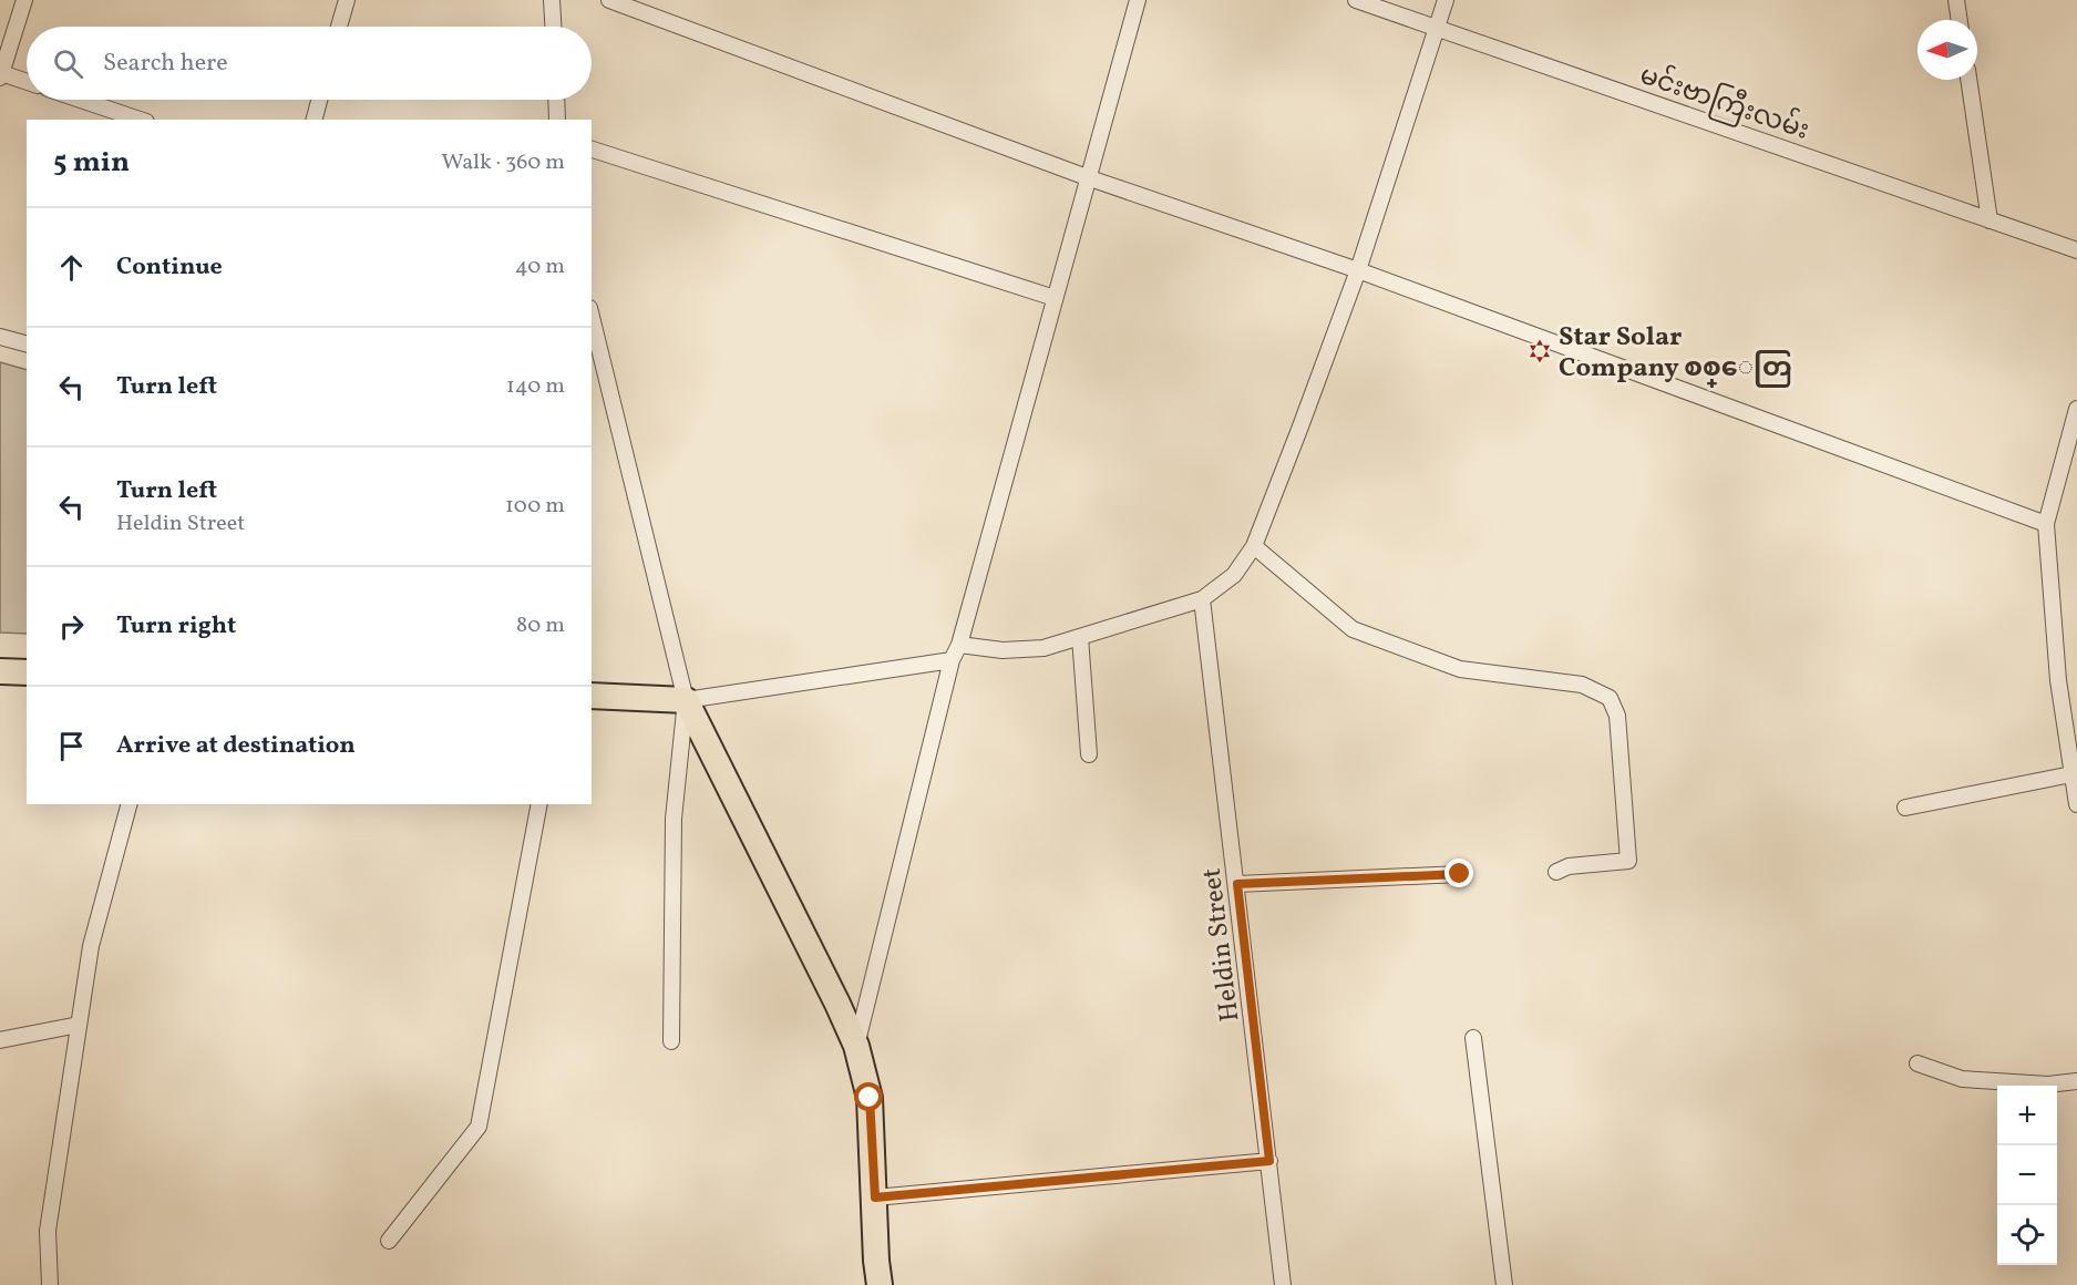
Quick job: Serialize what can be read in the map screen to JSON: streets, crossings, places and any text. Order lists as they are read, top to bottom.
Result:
{
  "streets": {
    "street": ["မင်းဗာကြီးလမ်း", "Heldin Street"]
  },
  "places": {
    "synagogue": ["Star Solar Company စစ္ေတြ"]
  },
  "north": "left",
  "page": {
    "search": "Search here",
    "heading": ["5 min", "Walk · 360 m"],
    "list": [
      ["Continue", "40 m"],
      ["Turn left", "140 m"],
      ["Turn left", "Heldin Street", "100 m"],
      ["Turn right", "80 m"],
      "Arrive at destination"
    ],
    "map_buttons": ["+", "−"]
  }
}
